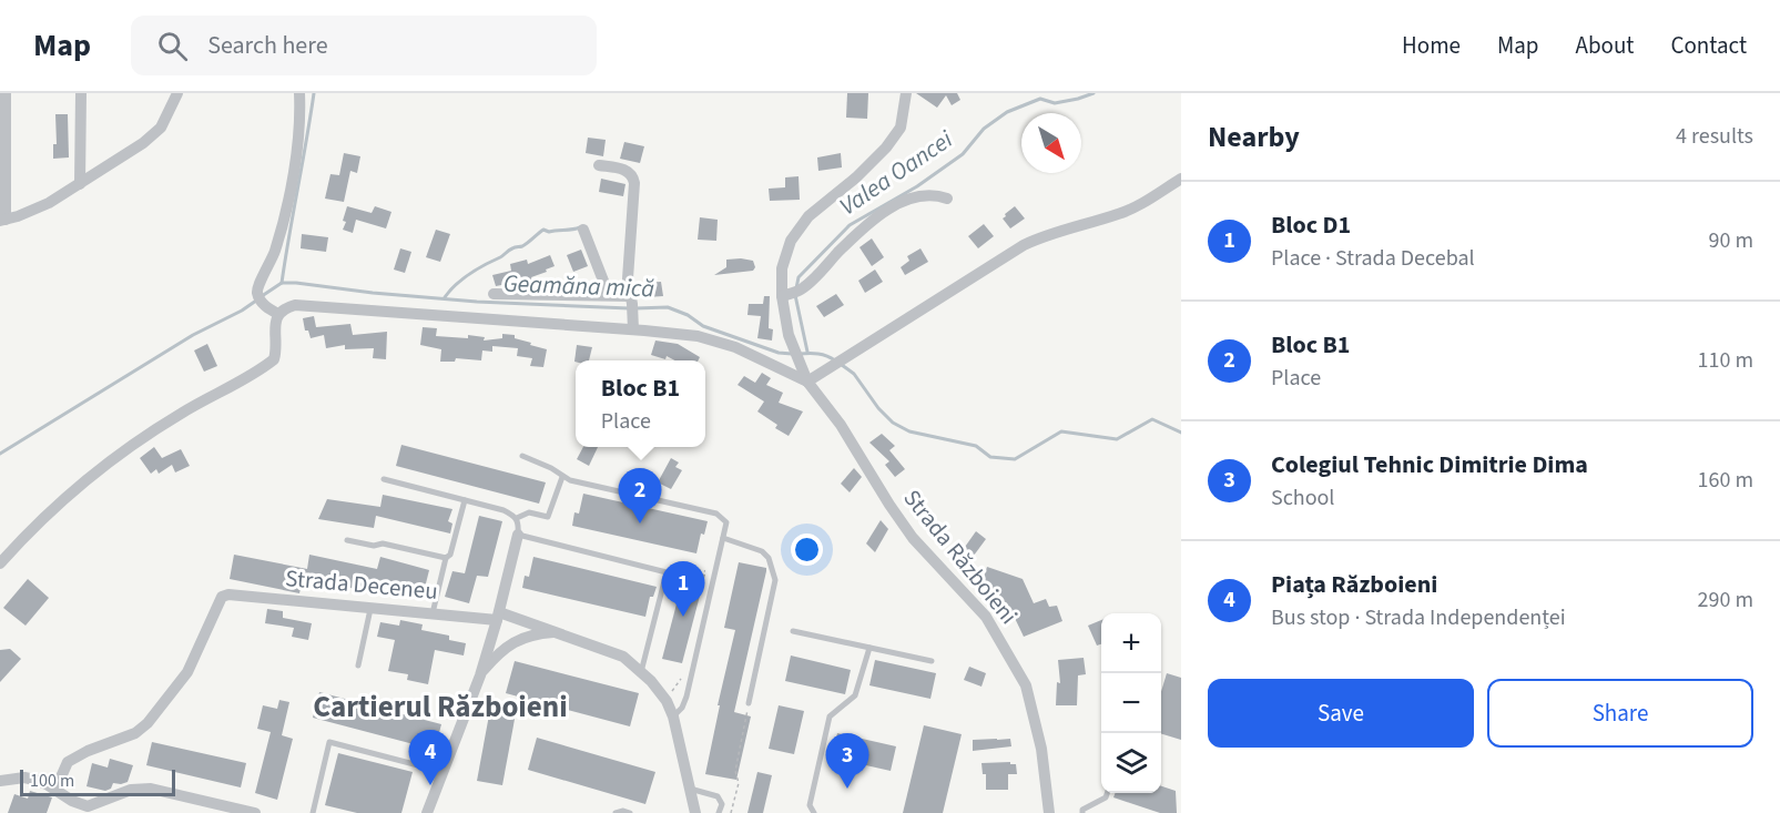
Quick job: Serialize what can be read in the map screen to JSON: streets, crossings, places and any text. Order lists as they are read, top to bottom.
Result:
{
  "streets": {
    "street": ["Strada Războieni", "Strada Deceneu"]
  },
  "districts": ["Cartierul Războieni"],
  "water": ["Valea Oancei", "Geamăna mică"],
  "scale_bar": "100 m",
  "north": "bottom right",
  "page": {
    "header": "Map",
    "search": "Search here",
    "nav": [
      "Home",
      "Map",
      "About",
      "Contact"
    ],
    "heading": ["Nearby", "4 results"],
    "list": [
      {
        "mark": "1",
        "name": "Bloc D1",
        "note": "Place · Strada Decebal",
        "value": "90 m"
      },
      {
        "mark": "2",
        "name": "Bloc B1",
        "note": "Place",
        "value": "110 m"
      },
      {
        "mark": "3",
        "name": "Colegiul Tehnic Dimitrie Dima",
        "note": "School",
        "value": "160 m"
      },
      {
        "mark": "4",
        "name": "Piața Războieni",
        "note": "Bus stop · Strada Independenței",
        "value": "290 m"
      }
    ],
    "popup": ["Bloc B1", "Place"],
    "pins": [
      "2",
      "1",
      "4",
      "3"
    ],
    "map_buttons": ["+", "−"],
    "buttons": ["Save", "Share"],
    "scale": "100 m"
  }
}
